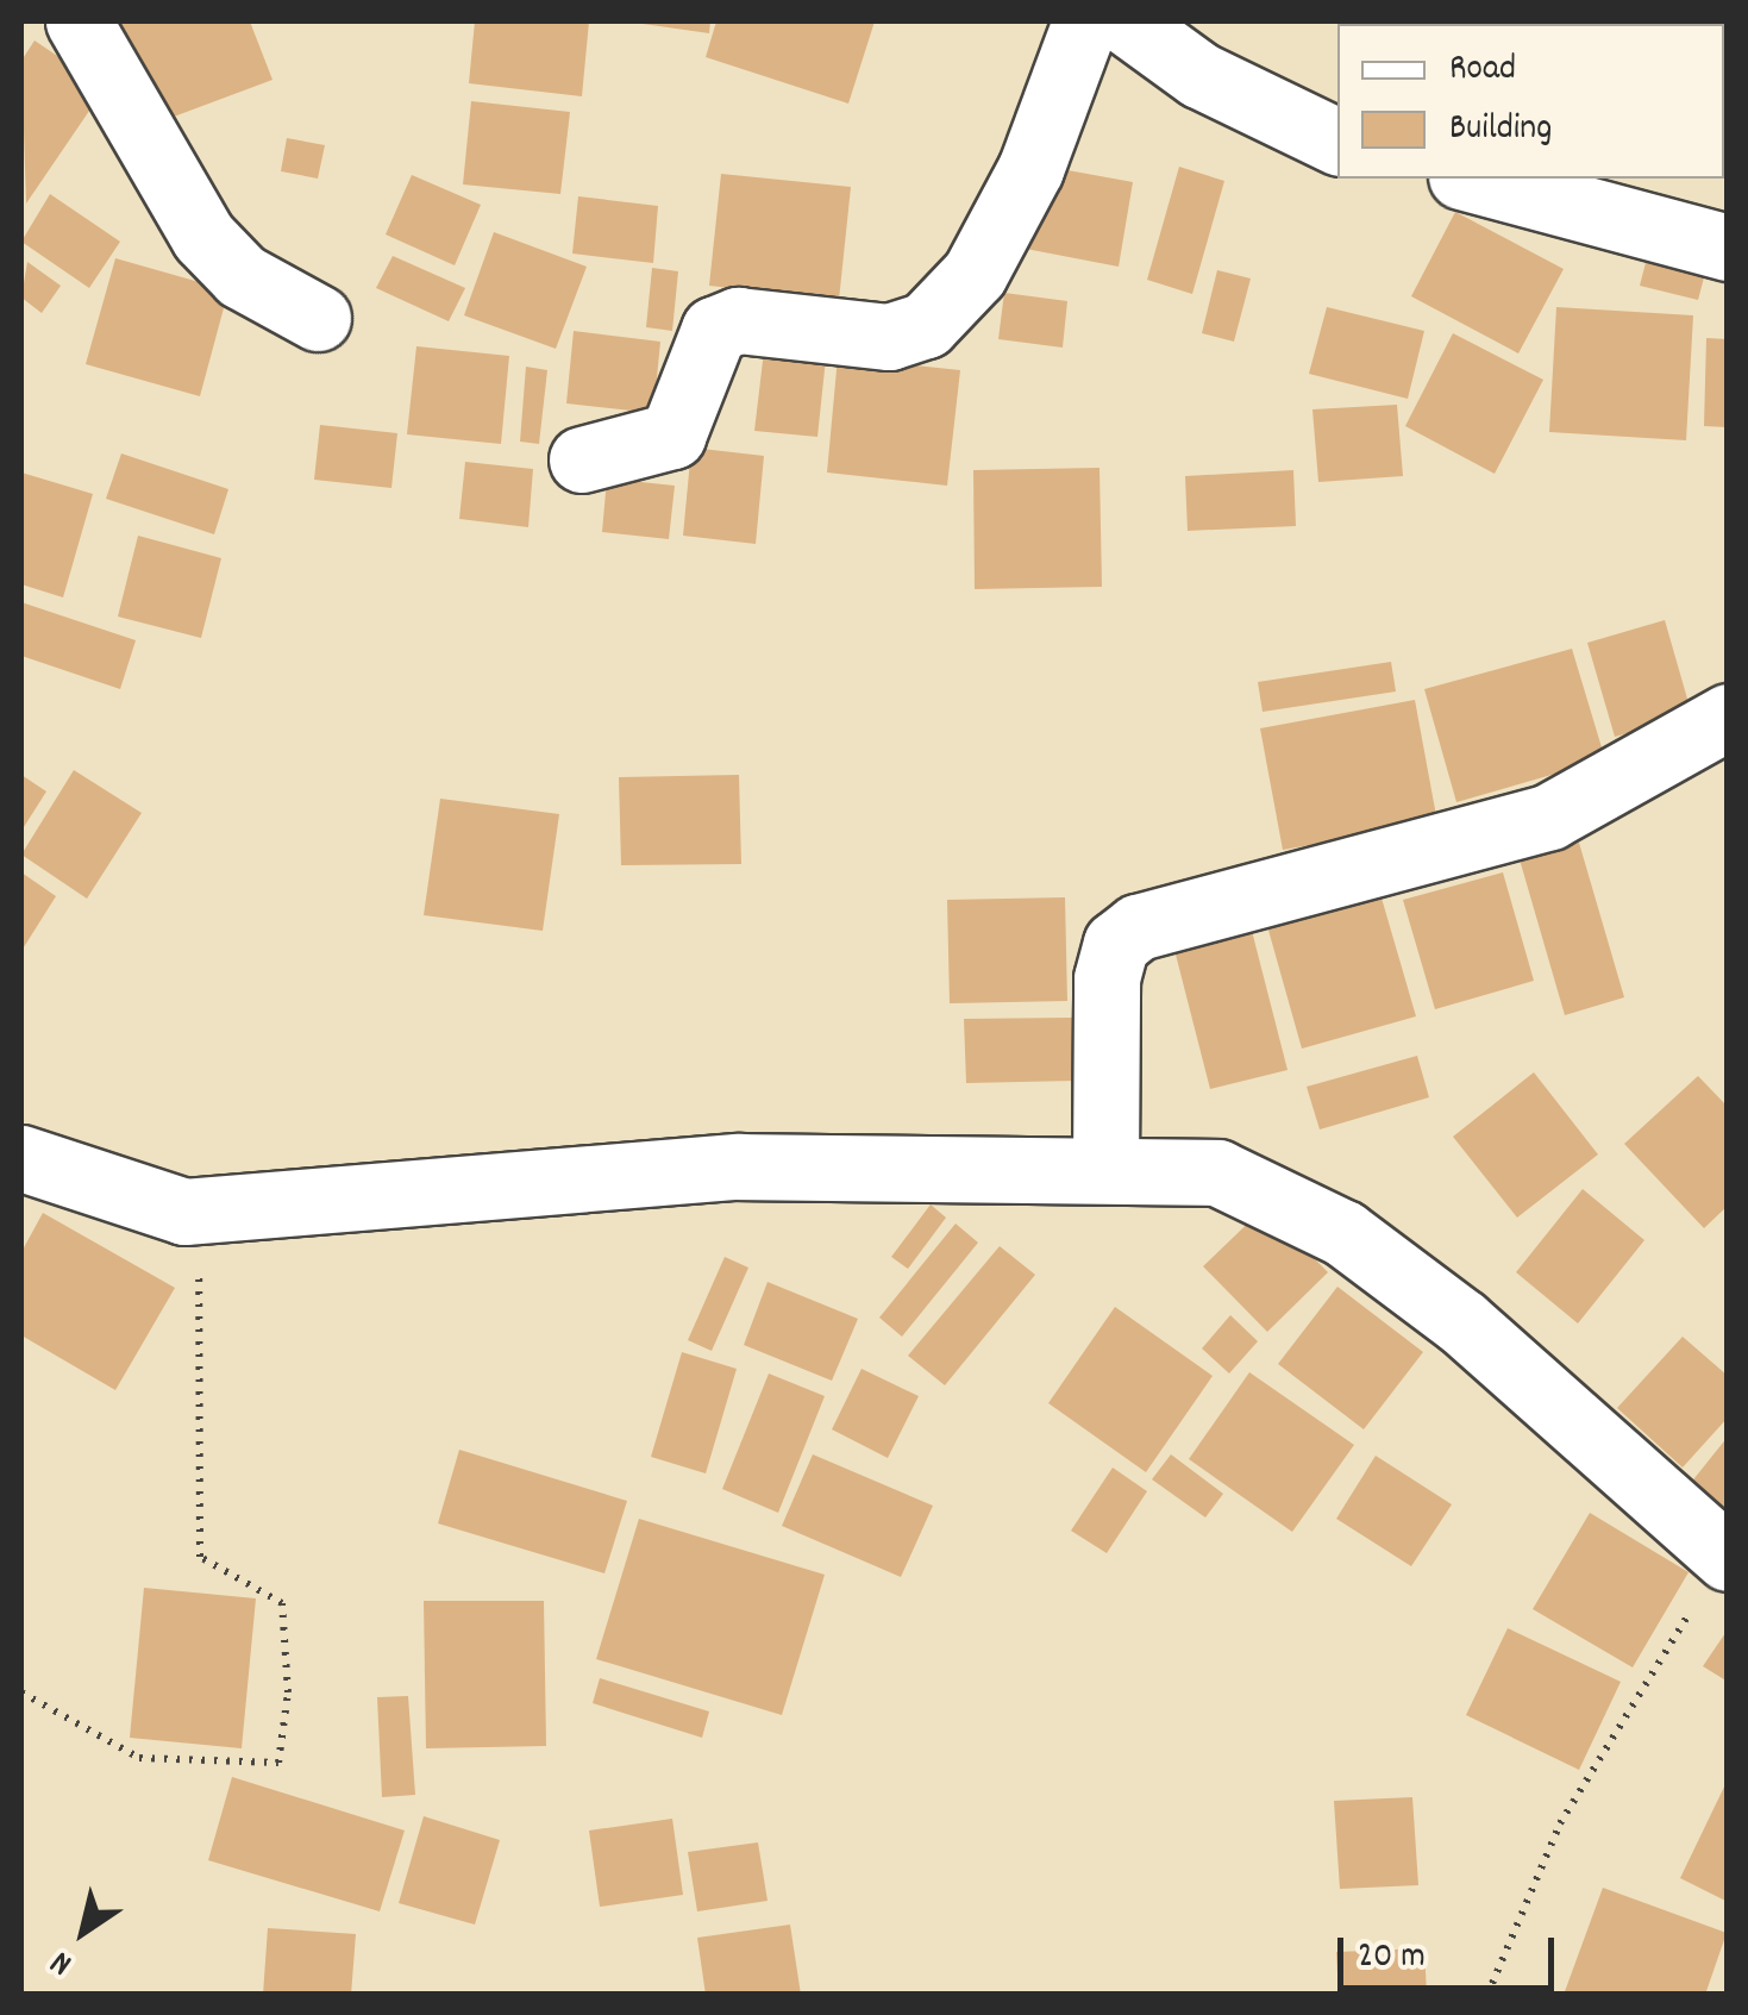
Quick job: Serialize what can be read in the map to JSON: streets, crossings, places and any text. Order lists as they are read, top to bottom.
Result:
{
  "legend": ["Road", "Building"],
  "scale_bar": "20 m",
  "north": "bottom left"
}
